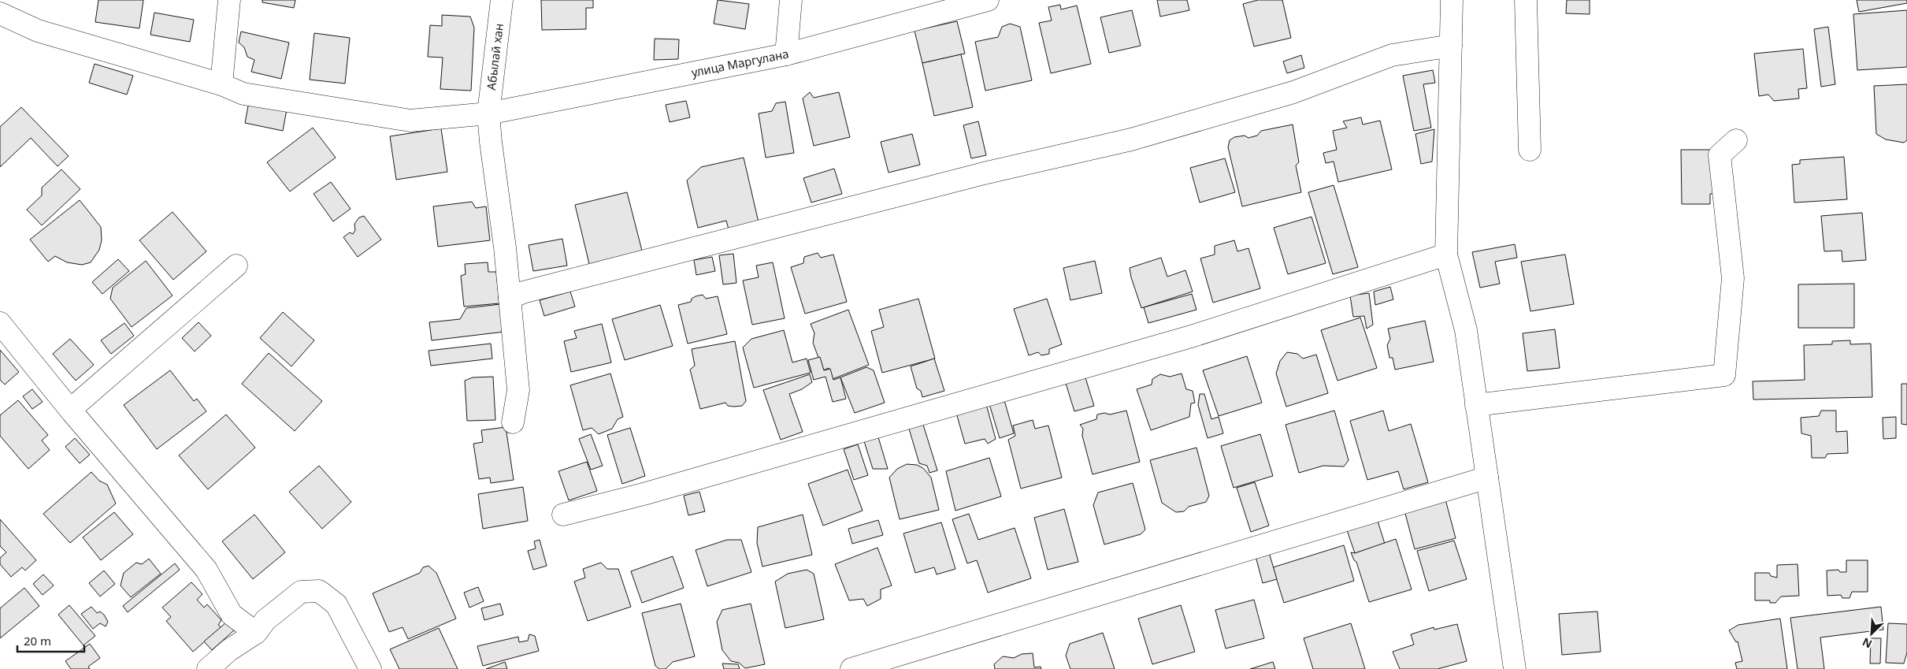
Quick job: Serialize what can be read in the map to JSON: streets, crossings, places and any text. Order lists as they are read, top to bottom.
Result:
{
  "streets": {
    "street": ["Абылай хан", "улица Маргулана"]
  },
  "crossings": [
    ["Абылай хан", "улица Маргулана"]
  ],
  "scale_bar": "20 m",
  "north": "bottom left"
}
